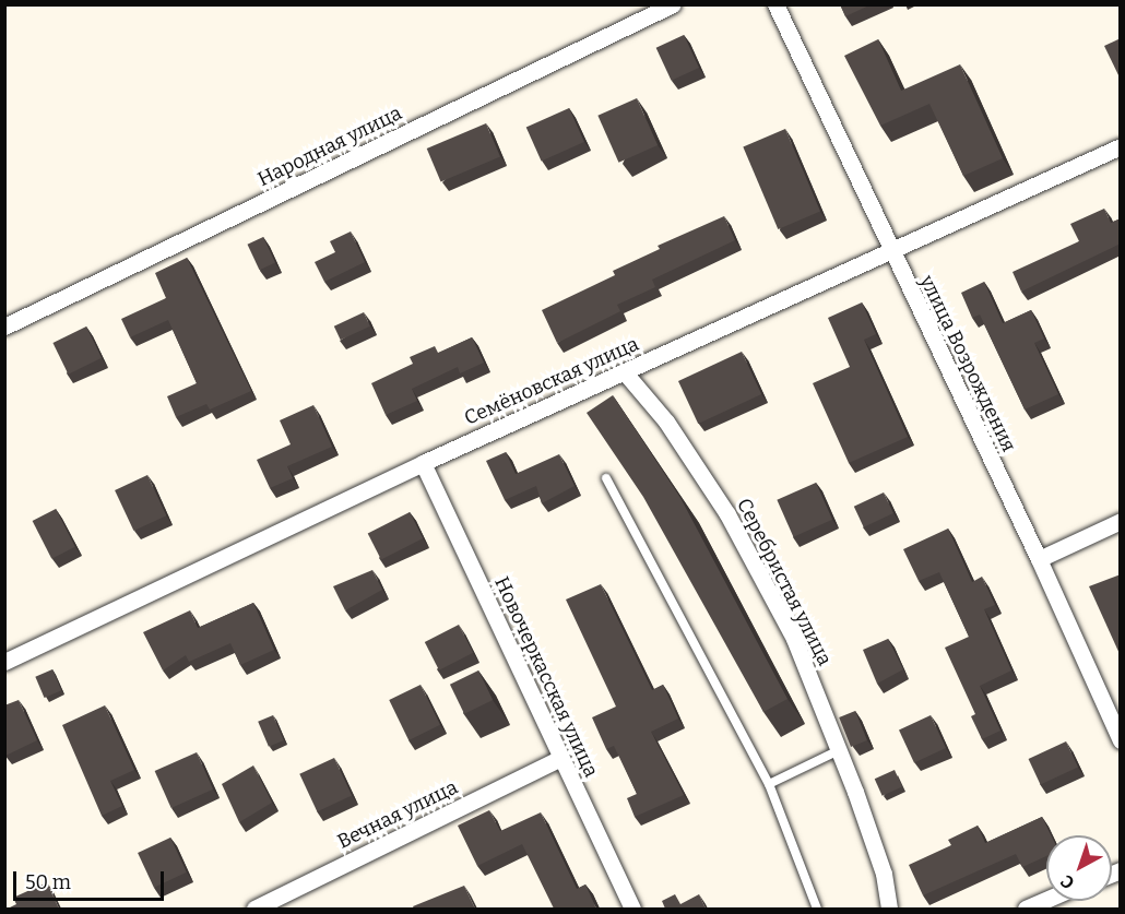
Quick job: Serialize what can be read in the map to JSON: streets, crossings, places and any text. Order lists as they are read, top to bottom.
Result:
{
  "streets": {
    "street": [
      "Народная улица",
      "улица Возрождения",
      "Семёновская улица",
      "Серебристая улица",
      "Новочеркасская улица",
      "Вечная улица"
    ]
  },
  "crossings": [
    ["улица Возрождения", "Семёновская улица"],
    ["Семёновская улица", "Серебристая улица"],
    ["Семёновская улица", "Новочеркасская улица"],
    ["Новочеркасская улица", "Вечная улица"]
  ],
  "scale_bar": "50 m",
  "north": "bottom left"
}
